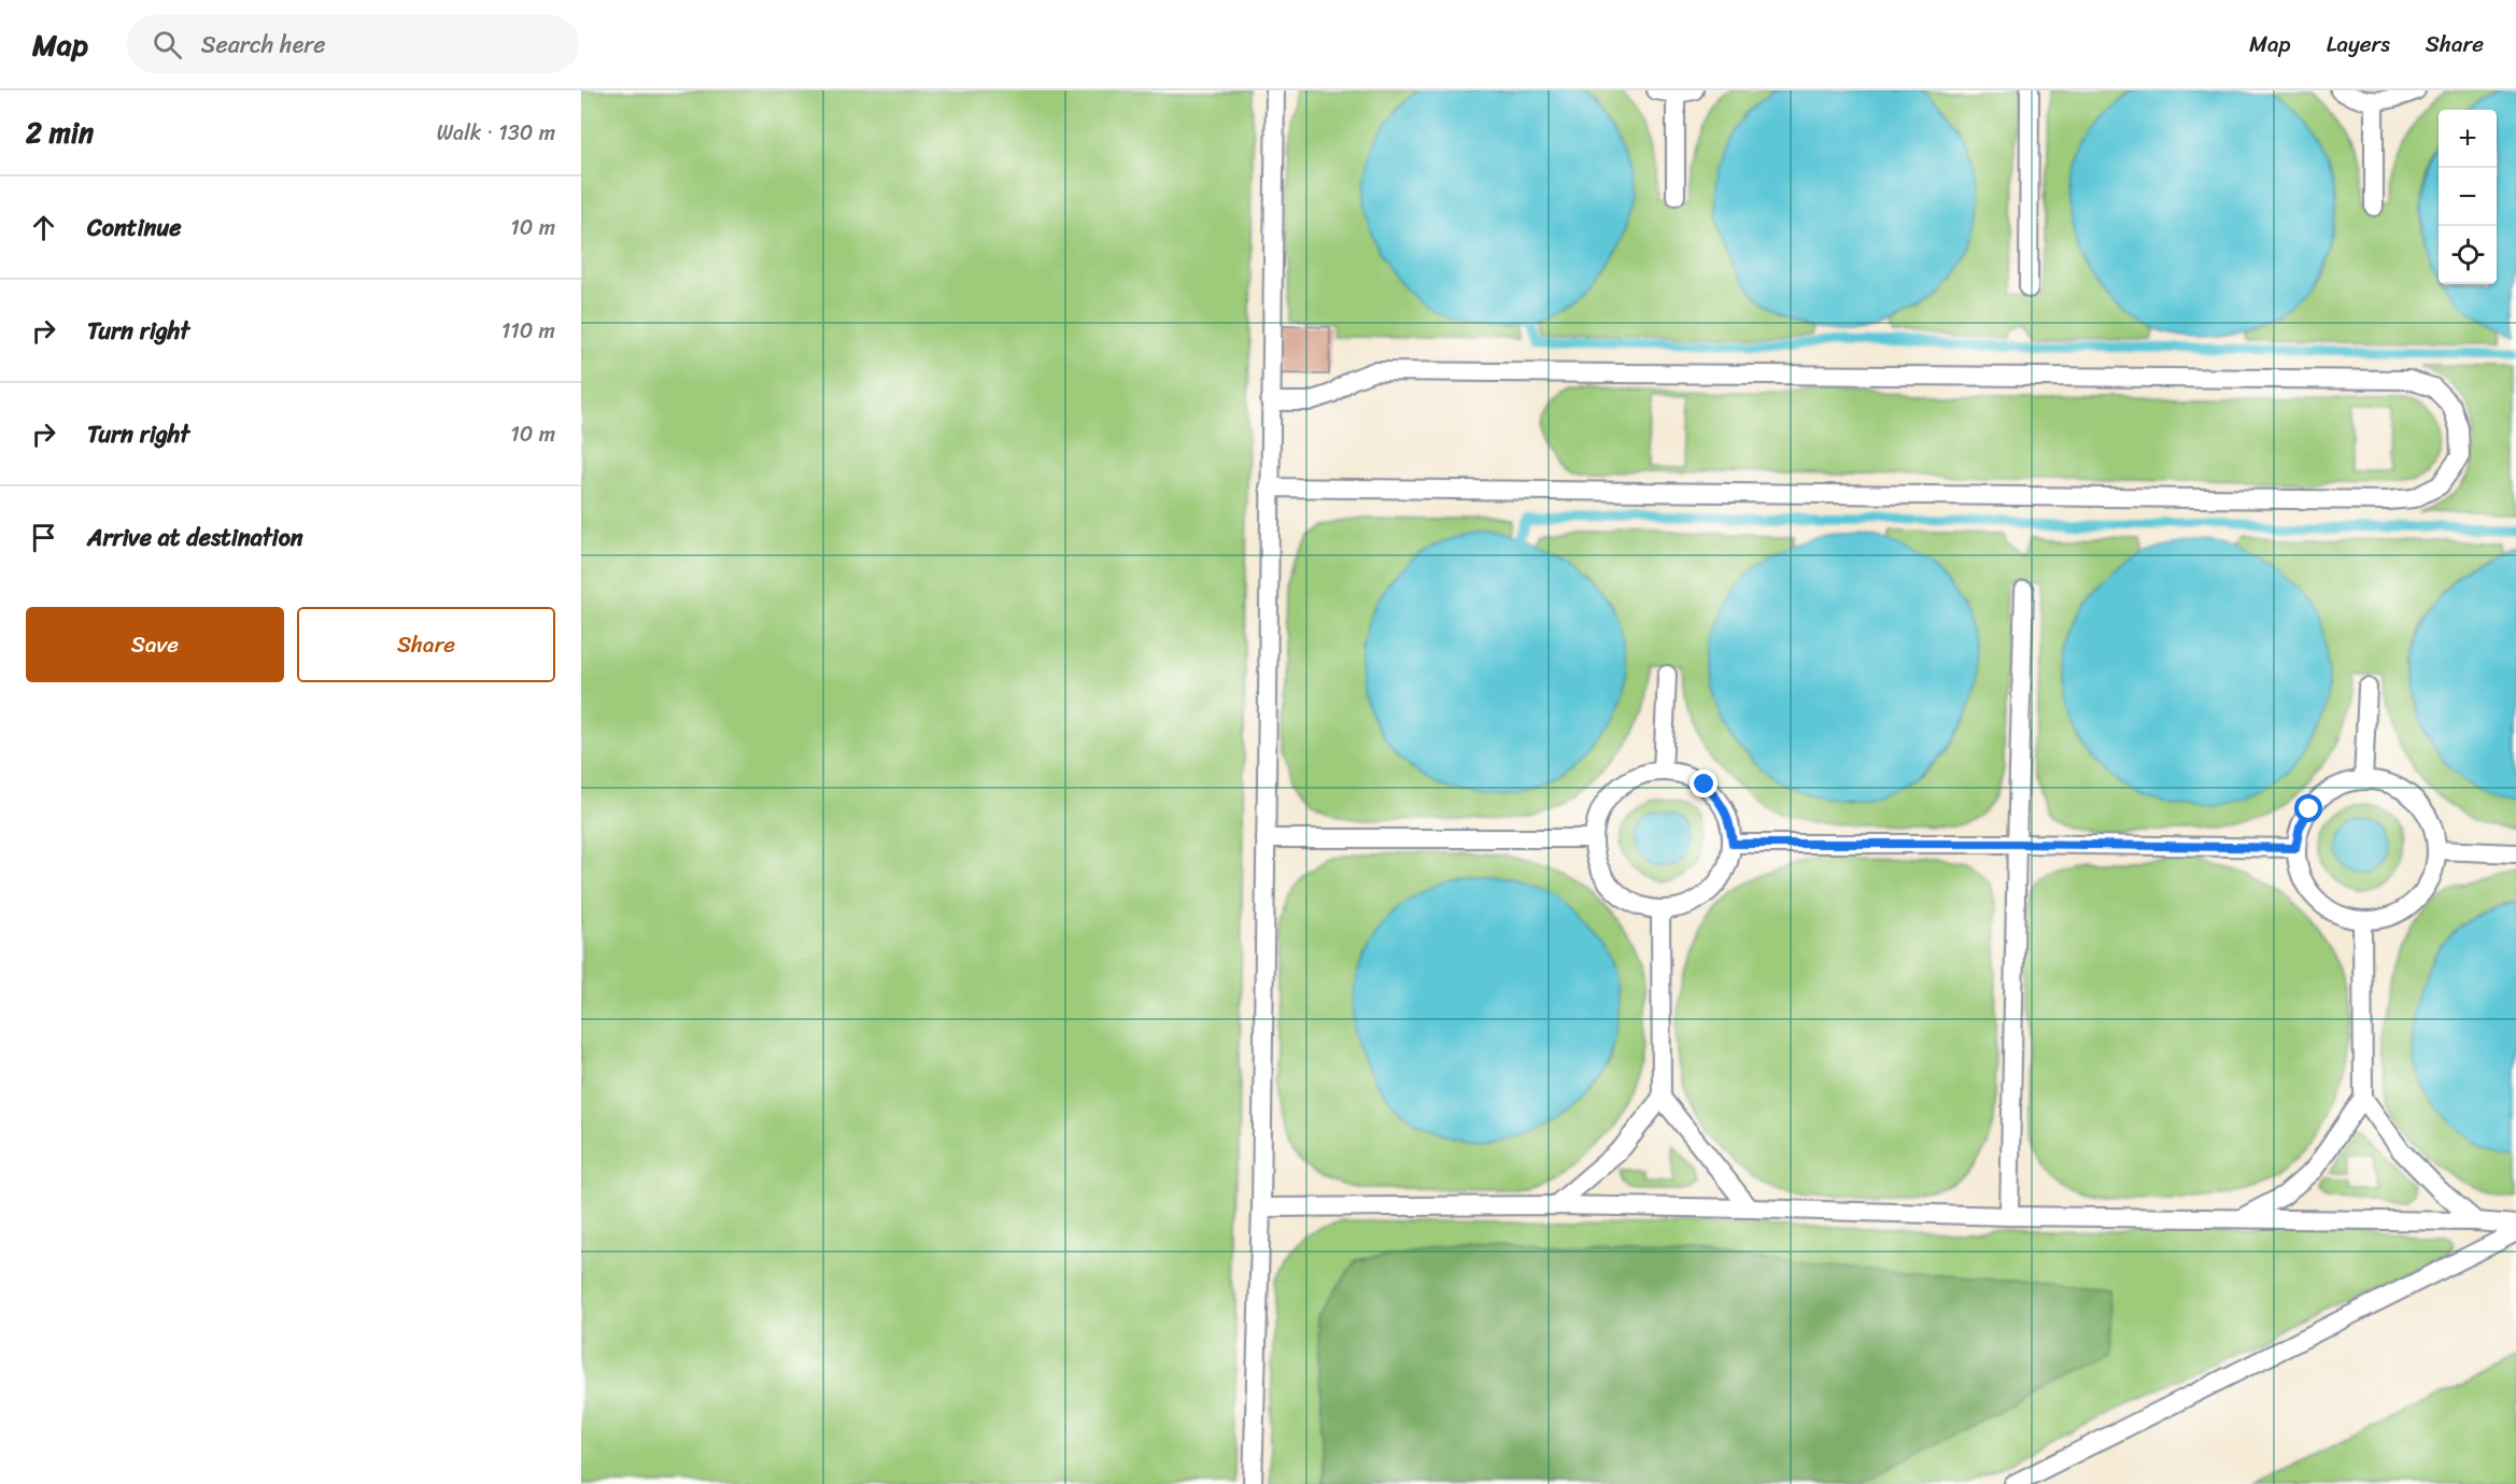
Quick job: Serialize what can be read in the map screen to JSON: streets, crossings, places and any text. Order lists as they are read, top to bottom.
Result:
{
  "page": {
    "header": "Map",
    "search": "Search here",
    "nav": ["Map", "Layers", "Share"],
    "heading": ["2 min", "Walk · 130 m"],
    "map_buttons": ["+", "−"],
    "list": [
      ["Continue", "10 m"],
      ["Turn right", "110 m"],
      ["Turn right", "10 m"],
      "Arrive at destination"
    ],
    "buttons": ["Save", "Share"]
  }
}
